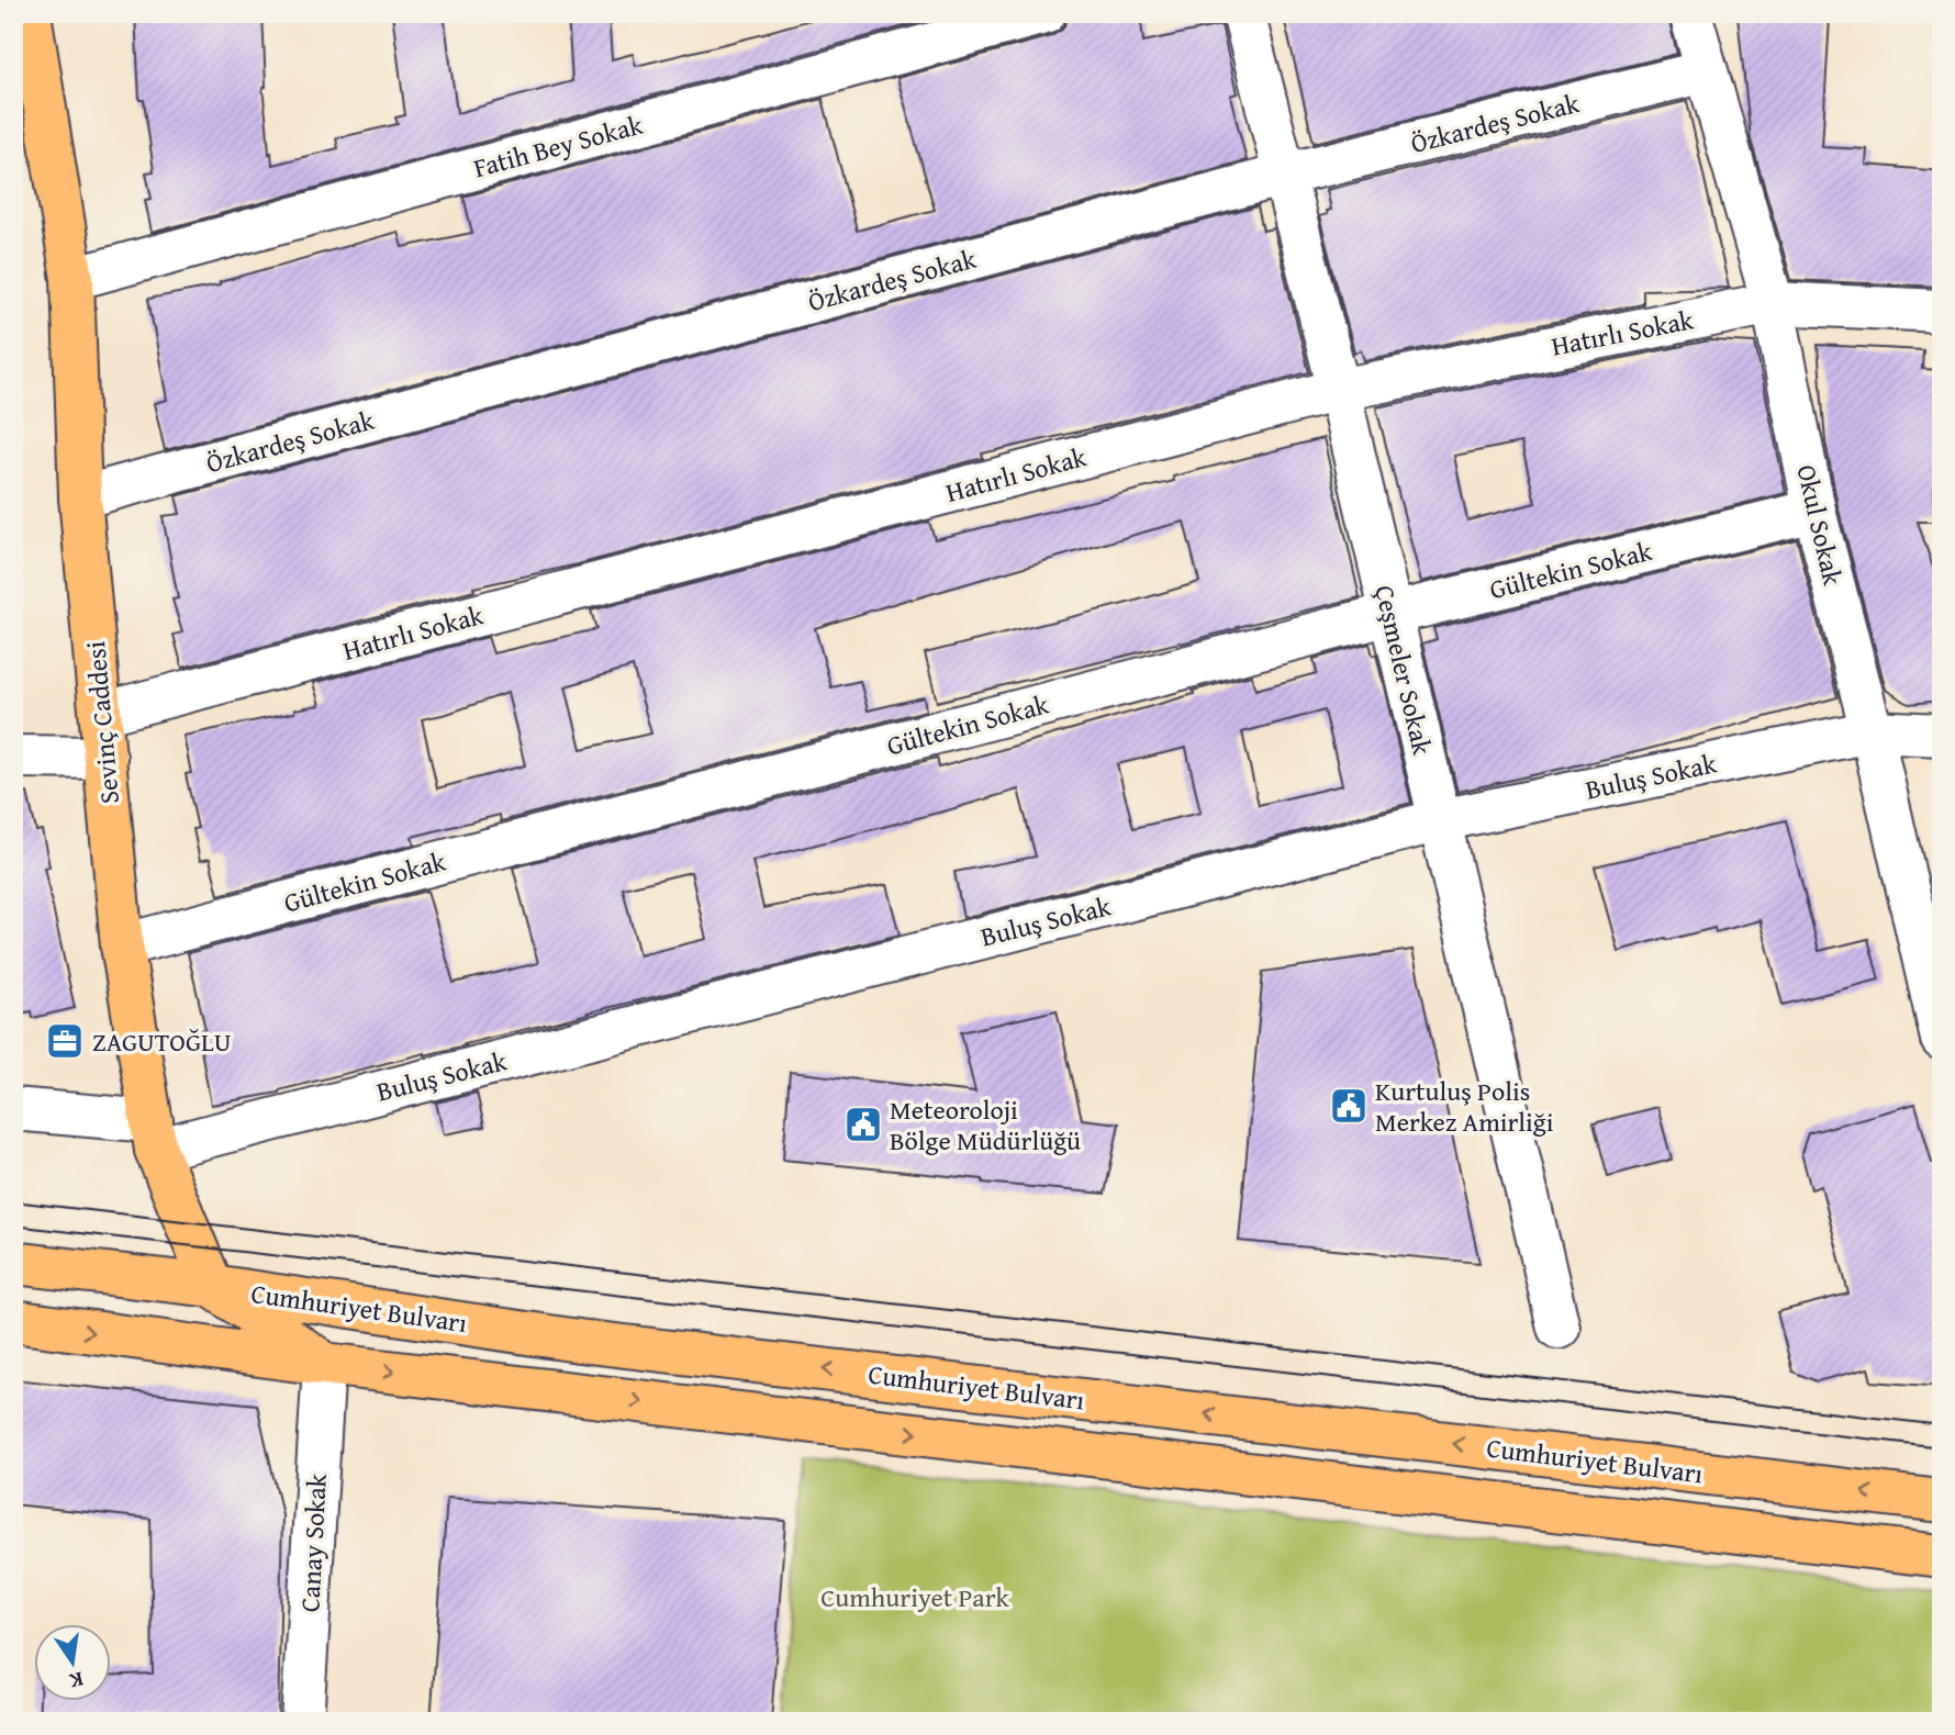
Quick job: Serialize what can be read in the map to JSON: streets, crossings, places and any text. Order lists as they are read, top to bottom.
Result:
{
  "streets": {
    "main road": ["Sevinç Caddesi", "Cumhuriyet Bulvarı"],
    "street": [
      "Özkardeş Sokak",
      "Fatih Bey Sokak",
      "Hatırlı Sokak",
      "Okul Sokak",
      "Gültekin Sokak",
      "Çeşmeler Sokak",
      "Buluş Sokak",
      "Canay Sokak"
    ]
  },
  "crossings": [
    ["Özkardeş Sokak", "Okul Sokak"],
    ["Özkardeş Sokak", "Çeşmeler Sokak"],
    ["Özkardeş Sokak", "Sevinç Caddesi"],
    ["Fatih Bey Sokak", "Sevinç Caddesi"],
    ["Hatırlı Sokak", "Okul Sokak"],
    ["Hatırlı Sokak", "Çeşmeler Sokak"],
    ["Hatırlı Sokak", "Sevinç Caddesi"],
    ["Okul Sokak", "Gültekin Sokak"],
    ["Okul Sokak", "Buluş Sokak"],
    ["Gültekin Sokak", "Çeşmeler Sokak"],
    ["Gültekin Sokak", "Sevinç Caddesi"],
    ["Çeşmeler Sokak", "Buluş Sokak"],
    ["Sevinç Caddesi", "Buluş Sokak"],
    ["Sevinç Caddesi", "Cumhuriyet Bulvarı"],
    ["Cumhuriyet Bulvarı", "Canay Sokak"]
  ],
  "parks": ["Cumhuriyet Park"],
  "places": {
    "office": ["ZAGUTOĞLU"],
    "public building": ["Kurtuluş Polis Merkez Amirliği", "Meteoroloji Bölge Müdürlüğü"]
  },
  "north": "bottom"
}
